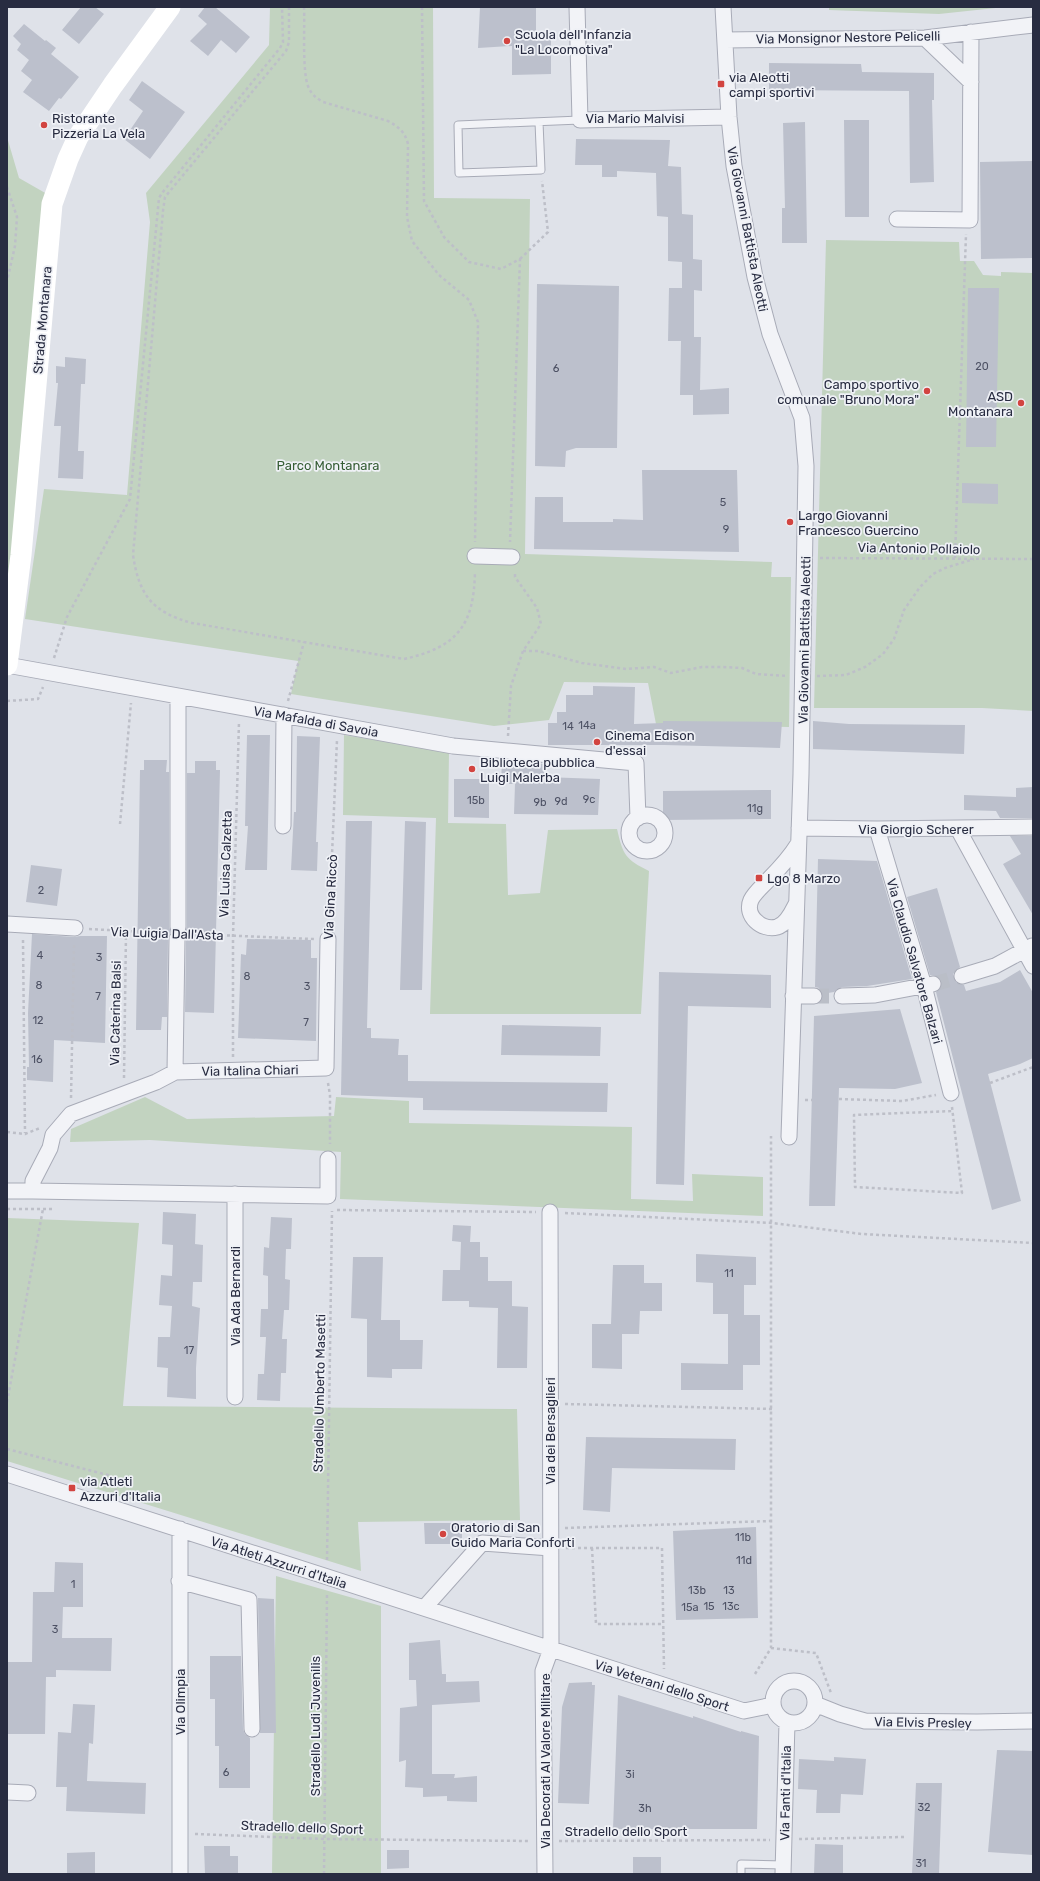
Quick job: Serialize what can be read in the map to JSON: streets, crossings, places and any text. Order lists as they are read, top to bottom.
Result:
{
  "streets": {
    "street": [
      "Via Monsignor Nestore Pelicelli",
      "Via Mario Malvisi",
      "Via Giovanni Battista Aleotti",
      "Strada Montanara",
      "Via Mafalda di Savoia",
      "Via Giorgio Scherer",
      "Via Gina Riccò",
      "Via Claudio Salvatore Balzari",
      "Via Italina Chiari",
      "Via Ada Bernardi",
      "Via dei Bersaglieri",
      "Via Atleti Azzurri d'Italia",
      "Via Veterani dello Sport",
      "Via Olimpia",
      "Via Elvis Presley",
      "Via Decorati Al Valore Militare",
      "Via Fanti d'Italia"
    ],
    "path": [
      "Via Antonio Pollaiolo",
      "Via Luisa Calzetta",
      "Via Luigia Dall'Asta",
      "Via Caterina Balsi",
      "Stradello Umberto Masetti",
      "Stradello Ludi Juvenilis",
      "Stradello dello Sport"
    ]
  },
  "crossings": [
    ["Via Monsignor Nestore Pelicelli", "Via Giovanni Battista Aleotti"],
    ["Via Mario Malvisi", "Via Giovanni Battista Aleotti"],
    ["Via Giovanni Battista Aleotti", "Via Antonio Pollaiolo"],
    ["Via Giovanni Battista Aleotti", "Via Giorgio Scherer"],
    ["Strada Montanara", "Via Mafalda di Savoia"],
    ["Via Mafalda di Savoia", "Via Luisa Calzetta"],
    ["Via Mafalda di Savoia", "Via Gina Riccò"],
    ["Via Giorgio Scherer", "Via Claudio Salvatore Balzari"],
    ["Via Luisa Calzetta", "Via Luigia Dall'Asta"],
    ["Via Luisa Calzetta", "Via Italina Chiari"],
    ["Via Gina Riccò", "Via Luigia Dall'Asta"],
    ["Via Gina Riccò", "Via Italina Chiari"],
    ["Via Luigia Dall'Asta", "Via Caterina Balsi"],
    ["Via Caterina Balsi", "Via Italina Chiari"],
    ["Stradello Umberto Masetti", "Via Atleti Azzurri d'Italia"],
    ["Stradello Umberto Masetti", "Stradello Ludi Juvenilis"],
    ["Via dei Bersaglieri", "Via Atleti Azzurri d'Italia"],
    ["Via dei Bersaglieri", "Via Veterani dello Sport"],
    ["Via dei Bersaglieri", "Via Decorati Al Valore Militare"],
    ["Via Atleti Azzurri d'Italia", "Via Veterani dello Sport"],
    ["Via Atleti Azzurri d'Italia", "Via Olimpia"],
    ["Via Atleti Azzurri d'Italia", "Stradello Ludi Juvenilis"],
    ["Via Atleti Azzurri d'Italia", "Via Decorati Al Valore Militare"],
    ["Via Veterani dello Sport", "Via Elvis Presley"],
    ["Via Veterani dello Sport", "Via Decorati Al Valore Militare"],
    ["Via Veterani dello Sport", "Via Fanti d'Italia"],
    ["Via Olimpia", "Stradello dello Sport"],
    ["Via Elvis Presley", "Via Fanti d'Italia"],
    ["Stradello Ludi Juvenilis", "Stradello dello Sport"],
    ["Via Decorati Al Valore Militare", "Stradello dello Sport"],
    ["Via Fanti d'Italia", "Stradello dello Sport"]
  ],
  "parks": ["Parco Montanara"],
  "places": {
    "other": [
      "Scuola dell'Infanzia \"La Locomotiva\"",
      "Ristorante Pizzeria La Vela",
      "Campo sportivo comunale \"Bruno Mora\"",
      "ASD Montanara",
      "Largo Giovanni Francesco Guercino",
      "Cinema Edison d'essai",
      "Biblioteca pubblica Luigi Malerba",
      "Oratorio di San Guido Maria Conforti"
    ],
    "transit": ["via Aleotti campi sportivi", "Lgo 8 Marzo", "via Atleti Azzuri d'Italia"]
  },
  "house_numbers": [
    "20",
    "6",
    "5",
    "9",
    "14a",
    "14",
    "9c",
    "15b",
    "9d",
    "9b",
    "11g",
    "2",
    "4",
    "3",
    "8",
    "8",
    "3",
    "7",
    "12",
    "7",
    "16",
    "11",
    "17",
    "11b",
    "11d",
    "1",
    "13b",
    "13",
    "15",
    "13c",
    "15a",
    "3",
    "6",
    "3i",
    "32",
    "3h",
    "31"
  ]
}
